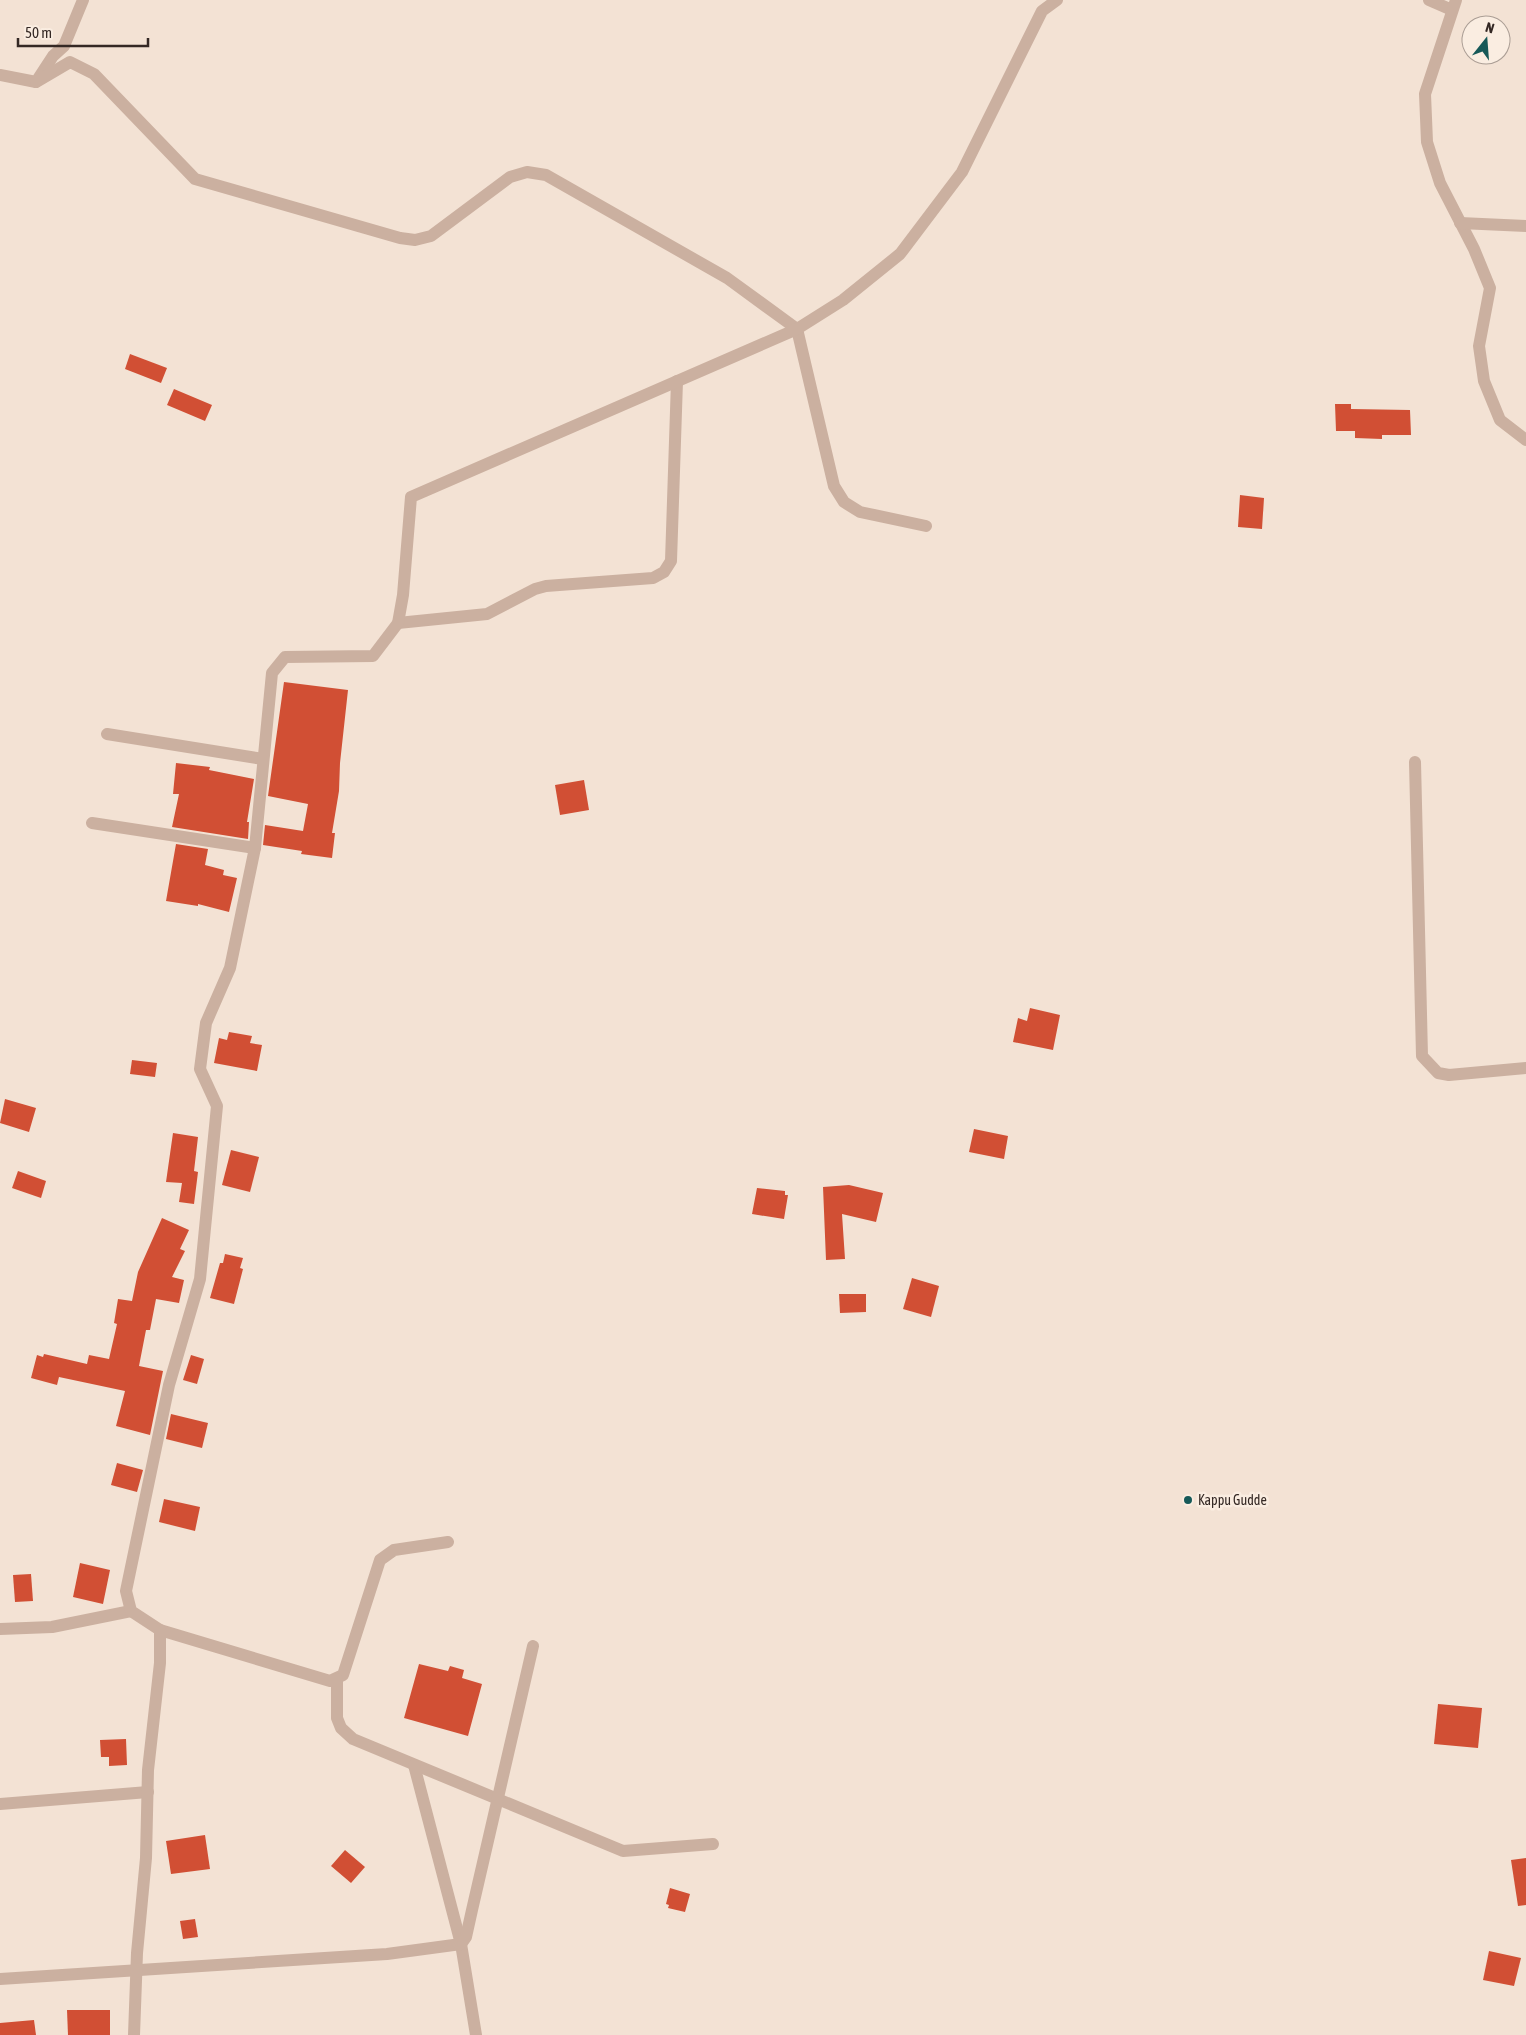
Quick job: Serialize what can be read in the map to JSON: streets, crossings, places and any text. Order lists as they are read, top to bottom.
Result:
{
  "places": ["Kappu Gudde"],
  "scale_bar": "50 m",
  "north": "top"
}
